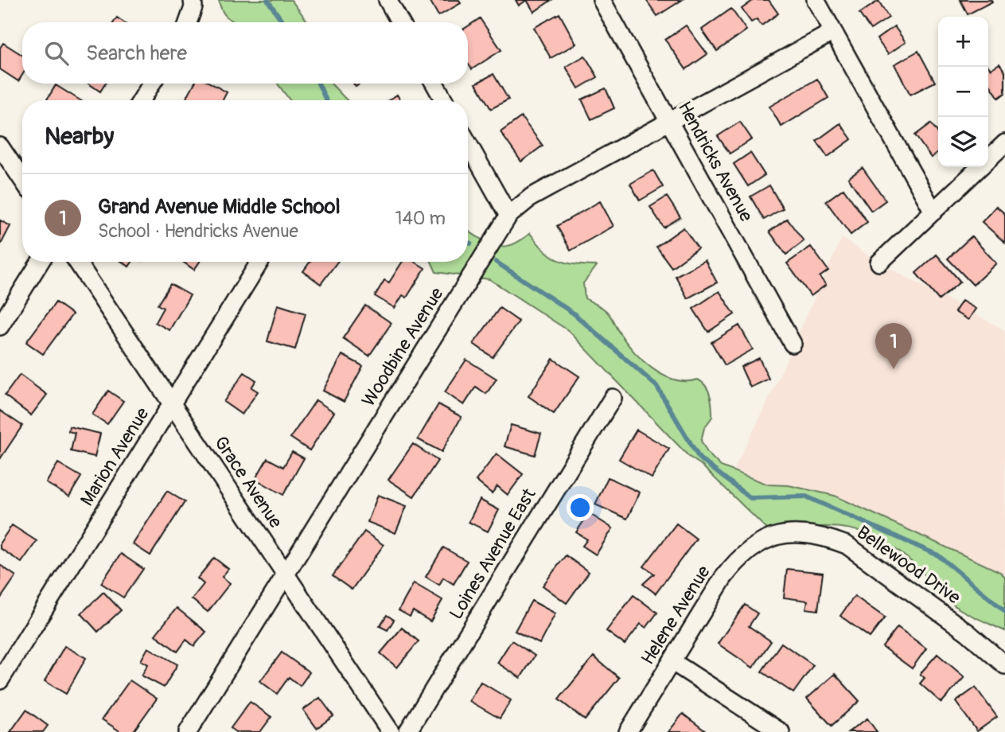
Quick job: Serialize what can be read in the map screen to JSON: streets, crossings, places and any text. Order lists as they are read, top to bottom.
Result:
{
  "streets": {
    "street": [
      "Hendricks Avenue",
      "Woodbine Avenue",
      "Marion Avenue",
      "Grace Avenue",
      "Loines Avenue East",
      "Bellewood Drive",
      "Helene Avenue"
    ]
  },
  "crossings": [
    ["Hendricks Avenue", "Woodbine Avenue"],
    ["Woodbine Avenue", "Grace Avenue"],
    ["Marion Avenue", "Grace Avenue"],
    ["Bellewood Drive", "Helene Avenue"]
  ],
  "page": {
    "map_buttons": ["+", "−"],
    "search": "Search here",
    "heading": "Nearby",
    "list": [
      {
        "mark": "1",
        "name": "Grand Avenue Middle School",
        "note": "School · Hendricks Avenue",
        "value": "140 m"
      }
    ],
    "pins": "1"
  }
}
